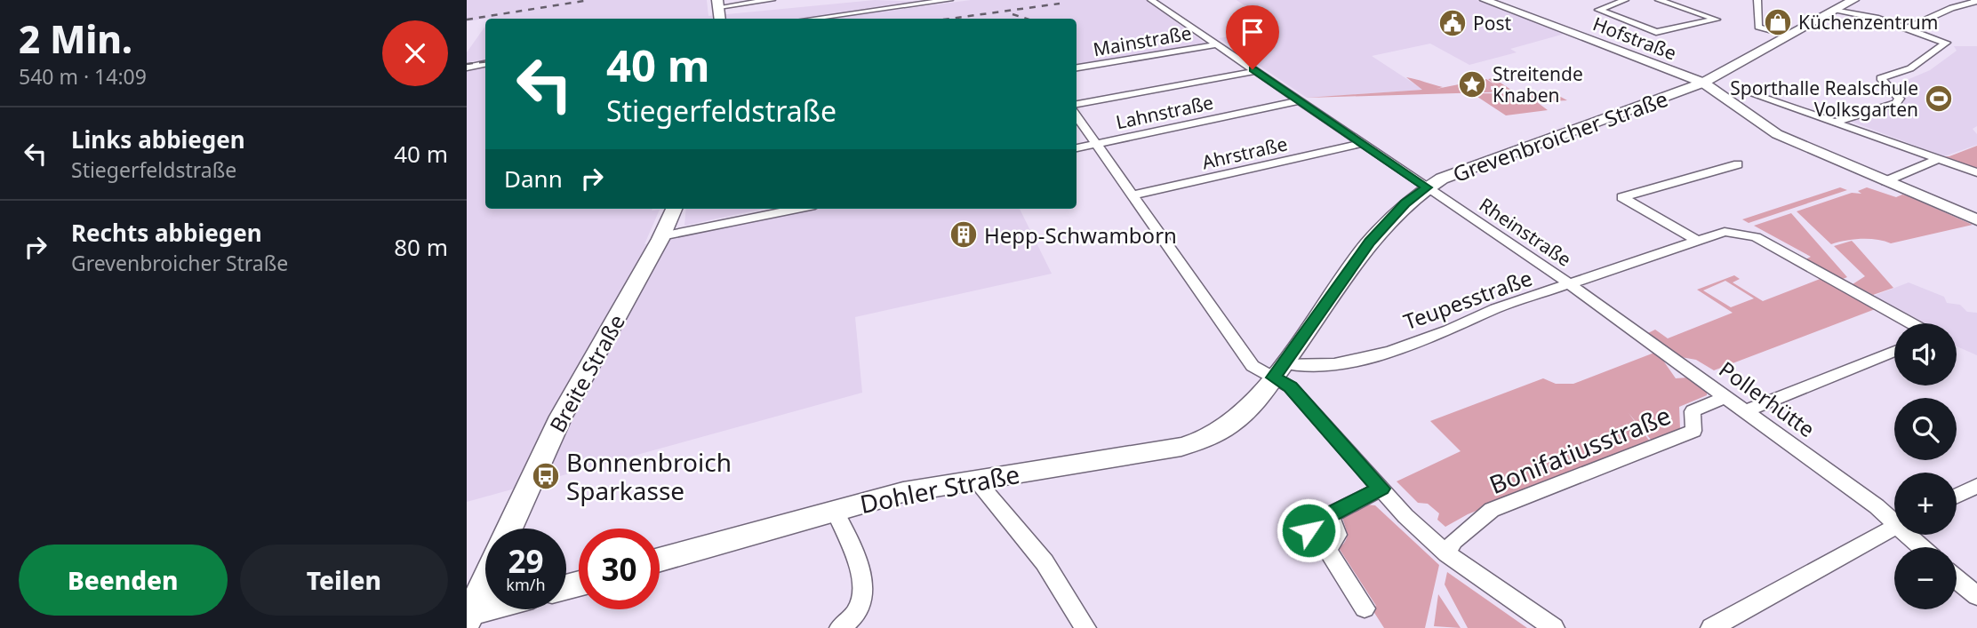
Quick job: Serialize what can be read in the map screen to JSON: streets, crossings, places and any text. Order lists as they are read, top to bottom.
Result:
{
  "streets": {
    "main road": ["Grevenbroicher Straße", "Breite Straße", "Dohler Straße"],
    "street": [
      "Hofstraße",
      "Mainstraße",
      "Lahnstraße",
      "Ahrstraße",
      "Rheinstraße",
      "Teupesstraße",
      "Pollerhütte",
      "Bonifatiusstraße"
    ]
  },
  "crossings": [
    ["Hofstraße", "Grevenbroicher Straße"],
    ["Mainstraße", "Rheinstraße"],
    ["Lahnstraße", "Rheinstraße"],
    ["Grevenbroicher Straße", "Rheinstraße"],
    ["Grevenbroicher Straße", "Teupesstraße"],
    ["Grevenbroicher Straße", "Dohler Straße"],
    ["Ahrstraße", "Rheinstraße"],
    ["Rheinstraße", "Teupesstraße"],
    ["Rheinstraße", "Pollerhütte"],
    ["Teupesstraße", "Pollerhütte"],
    ["Pollerhütte", "Bonifatiusstraße"]
  ],
  "places": {
    "shop": ["Küchenzentrum"],
    "public building": ["Post"],
    "place": ["Streitende Knaben"],
    "sports": ["Sporthalle Realschule Volksgarten"],
    "building": ["Hepp-Schwamborn"],
    "bus stop": ["Bonnenbroich Sparkasse"]
  },
  "page": {
    "heading": ["2 Min.", "540 m · 14:09"],
    "turn": ["40 m", "Stiegerfeldstraße"],
    "list": [
      {
        "name": "Links abbiegen",
        "note": "Stiegerfeldstraße",
        "value": "40 m"
      },
      {
        "name": "Rechts abbiegen",
        "note": "Grevenbroicher Straße",
        "value": "80 m"
      }
    ],
    "then": "Dann",
    "map_buttons": ["+", "−"],
    "speed": "29 km/h",
    "limit": "30",
    "buttons": ["Beenden", "Teilen"]
  }
}
